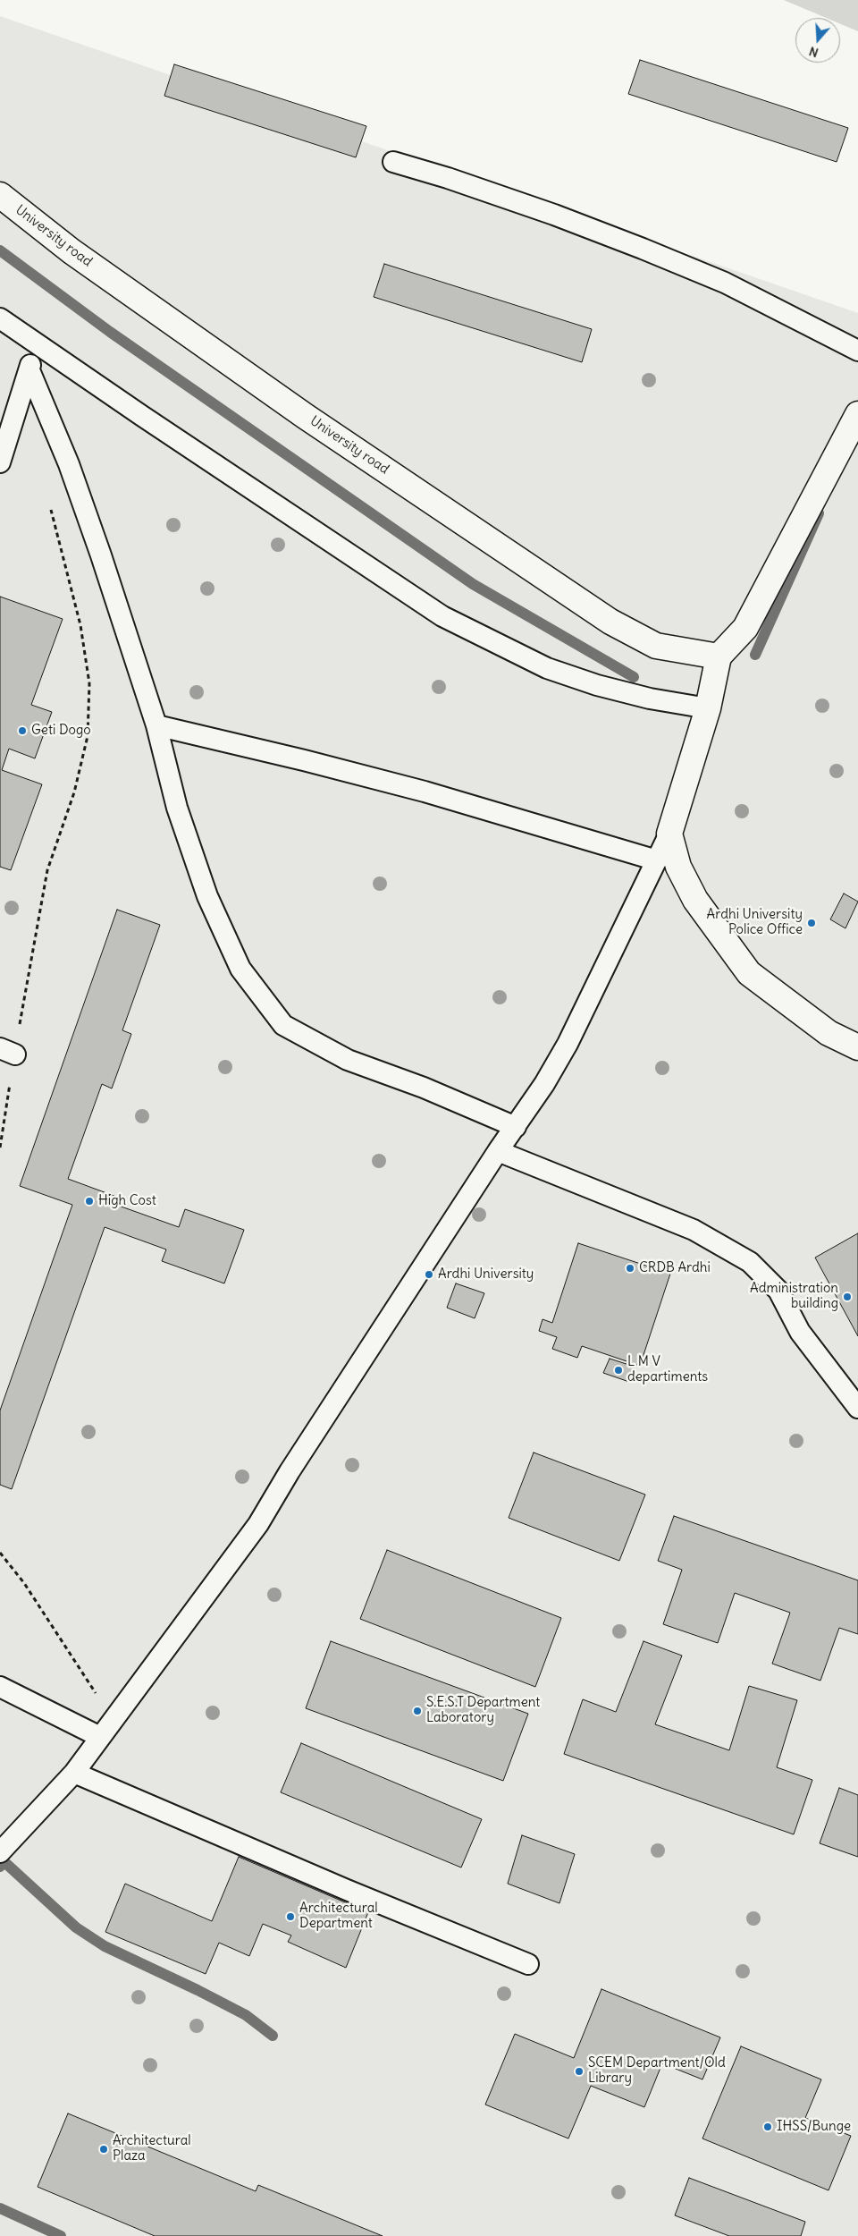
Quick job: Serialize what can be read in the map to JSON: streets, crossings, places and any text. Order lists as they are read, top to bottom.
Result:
{
  "streets": {
    "street": ["University road"]
  },
  "places": [
    "Geti Dogo",
    "Ardhi University Police Office",
    "High Cost",
    "CRDB Ardhi",
    "Ardhi University",
    "Administration building",
    "L M V departiments",
    "S.E.S.T Department Laboratory",
    "Architectural Department",
    "SCEM Department/Old Library",
    "IHSS/Bunge",
    "Architectural Plaza"
  ],
  "north": "bottom"
}
